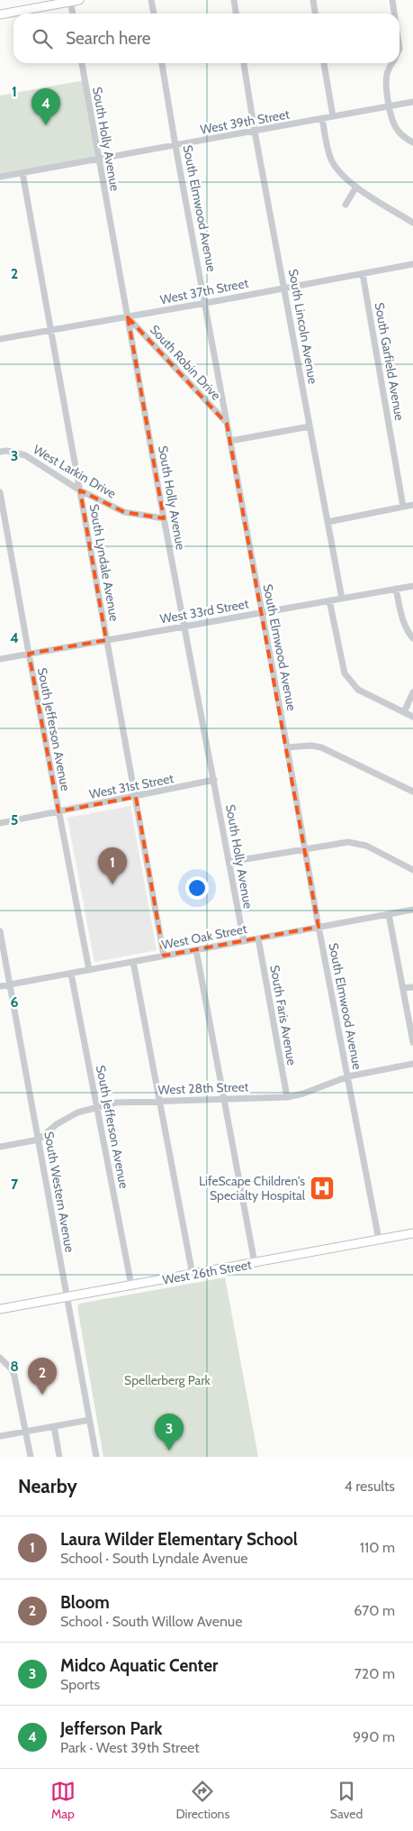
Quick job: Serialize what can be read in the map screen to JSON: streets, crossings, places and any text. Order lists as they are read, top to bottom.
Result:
{
  "streets": {
    "main road": ["West 26th Street"],
    "street": [
      "West 39th Street",
      "South Holly Avenue",
      "South Elmwood Avenue",
      "West 37th Street",
      "South Lincoln Avenue",
      "South Garfield Avenue",
      "South Robin Drive",
      "West Larkin Drive",
      "South Lyndale Avenue",
      "West 33rd Street",
      "South Jefferson Avenue",
      "West 31st Street",
      "West Oak Street",
      "South Faris Avenue",
      "West 28th Street",
      "South Western Avenue"
    ]
  },
  "crossings": [
    ["West 39th Street", "South Holly Avenue"],
    ["West 39th Street", "South Elmwood Avenue"],
    ["West 39th Street", "South Lincoln Avenue"],
    ["West 39th Street", "South Lyndale Avenue"],
    ["South Holly Avenue", "West 37th Street"],
    ["South Holly Avenue", "South Robin Drive"],
    ["South Holly Avenue", "West Larkin Drive"],
    ["South Holly Avenue", "West 33rd Street"],
    ["South Holly Avenue", "West 31st Street"],
    ["South Holly Avenue", "West Oak Street"],
    ["South Elmwood Avenue", "West 37th Street"],
    ["South Elmwood Avenue", "South Robin Drive"],
    ["South Elmwood Avenue", "West 33rd Street"],
    ["South Elmwood Avenue", "West Oak Street"],
    ["South Elmwood Avenue", "West 28th Street"],
    ["South Elmwood Avenue", "West 26th Street"],
    ["West 37th Street", "South Lincoln Avenue"],
    ["West 37th Street", "South Garfield Avenue"],
    ["West 37th Street", "South Robin Drive"],
    ["West 37th Street", "South Lyndale Avenue"],
    ["South Lincoln Avenue", "West 33rd Street"],
    ["West Larkin Drive", "South Lyndale Avenue"],
    ["South Lyndale Avenue", "West 33rd Street"],
    ["South Lyndale Avenue", "West 31st Street"],
    ["South Lyndale Avenue", "West Oak Street"],
    ["West 33rd Street", "South Jefferson Avenue"],
    ["South Jefferson Avenue", "West 31st Street"],
    ["South Jefferson Avenue", "West Oak Street"],
    ["South Jefferson Avenue", "West 28th Street"],
    ["South Jefferson Avenue", "West 26th Street"],
    ["West Oak Street", "South Faris Avenue"],
    ["West Oak Street", "South Western Avenue"],
    ["South Faris Avenue", "West 28th Street"],
    ["West 28th Street", "South Western Avenue"],
    ["South Western Avenue", "West 26th Street"]
  ],
  "parks": ["Spellerberg Park"],
  "places": {
    "hospital": ["LifeScape Children's Specialty Hospital"]
  },
  "page": {
    "search": "Search here",
    "pins": [
      "4",
      "1",
      "2",
      "3"
    ],
    "heading": ["Nearby", "4 results"],
    "list": [
      {
        "mark": "1",
        "name": "Laura Wilder Elementary School",
        "note": "School · South Lyndale Avenue",
        "value": "110 m"
      },
      {
        "mark": "2",
        "name": "Bloom",
        "note": "School · South Willow Avenue",
        "value": "670 m"
      },
      {
        "mark": "3",
        "name": "Midco Aquatic Center",
        "note": "Sports",
        "value": "720 m"
      },
      {
        "mark": "4",
        "name": "Jefferson Park",
        "note": "Park · West 39th Street",
        "value": "990 m"
      }
    ],
    "nav": ["Map", "Directions", "Saved"]
  },
  "grid": {
    "rows": [
      "1",
      "2",
      "3",
      "4",
      "5",
      "6",
      "7",
      "8"
    ]
  }
}
